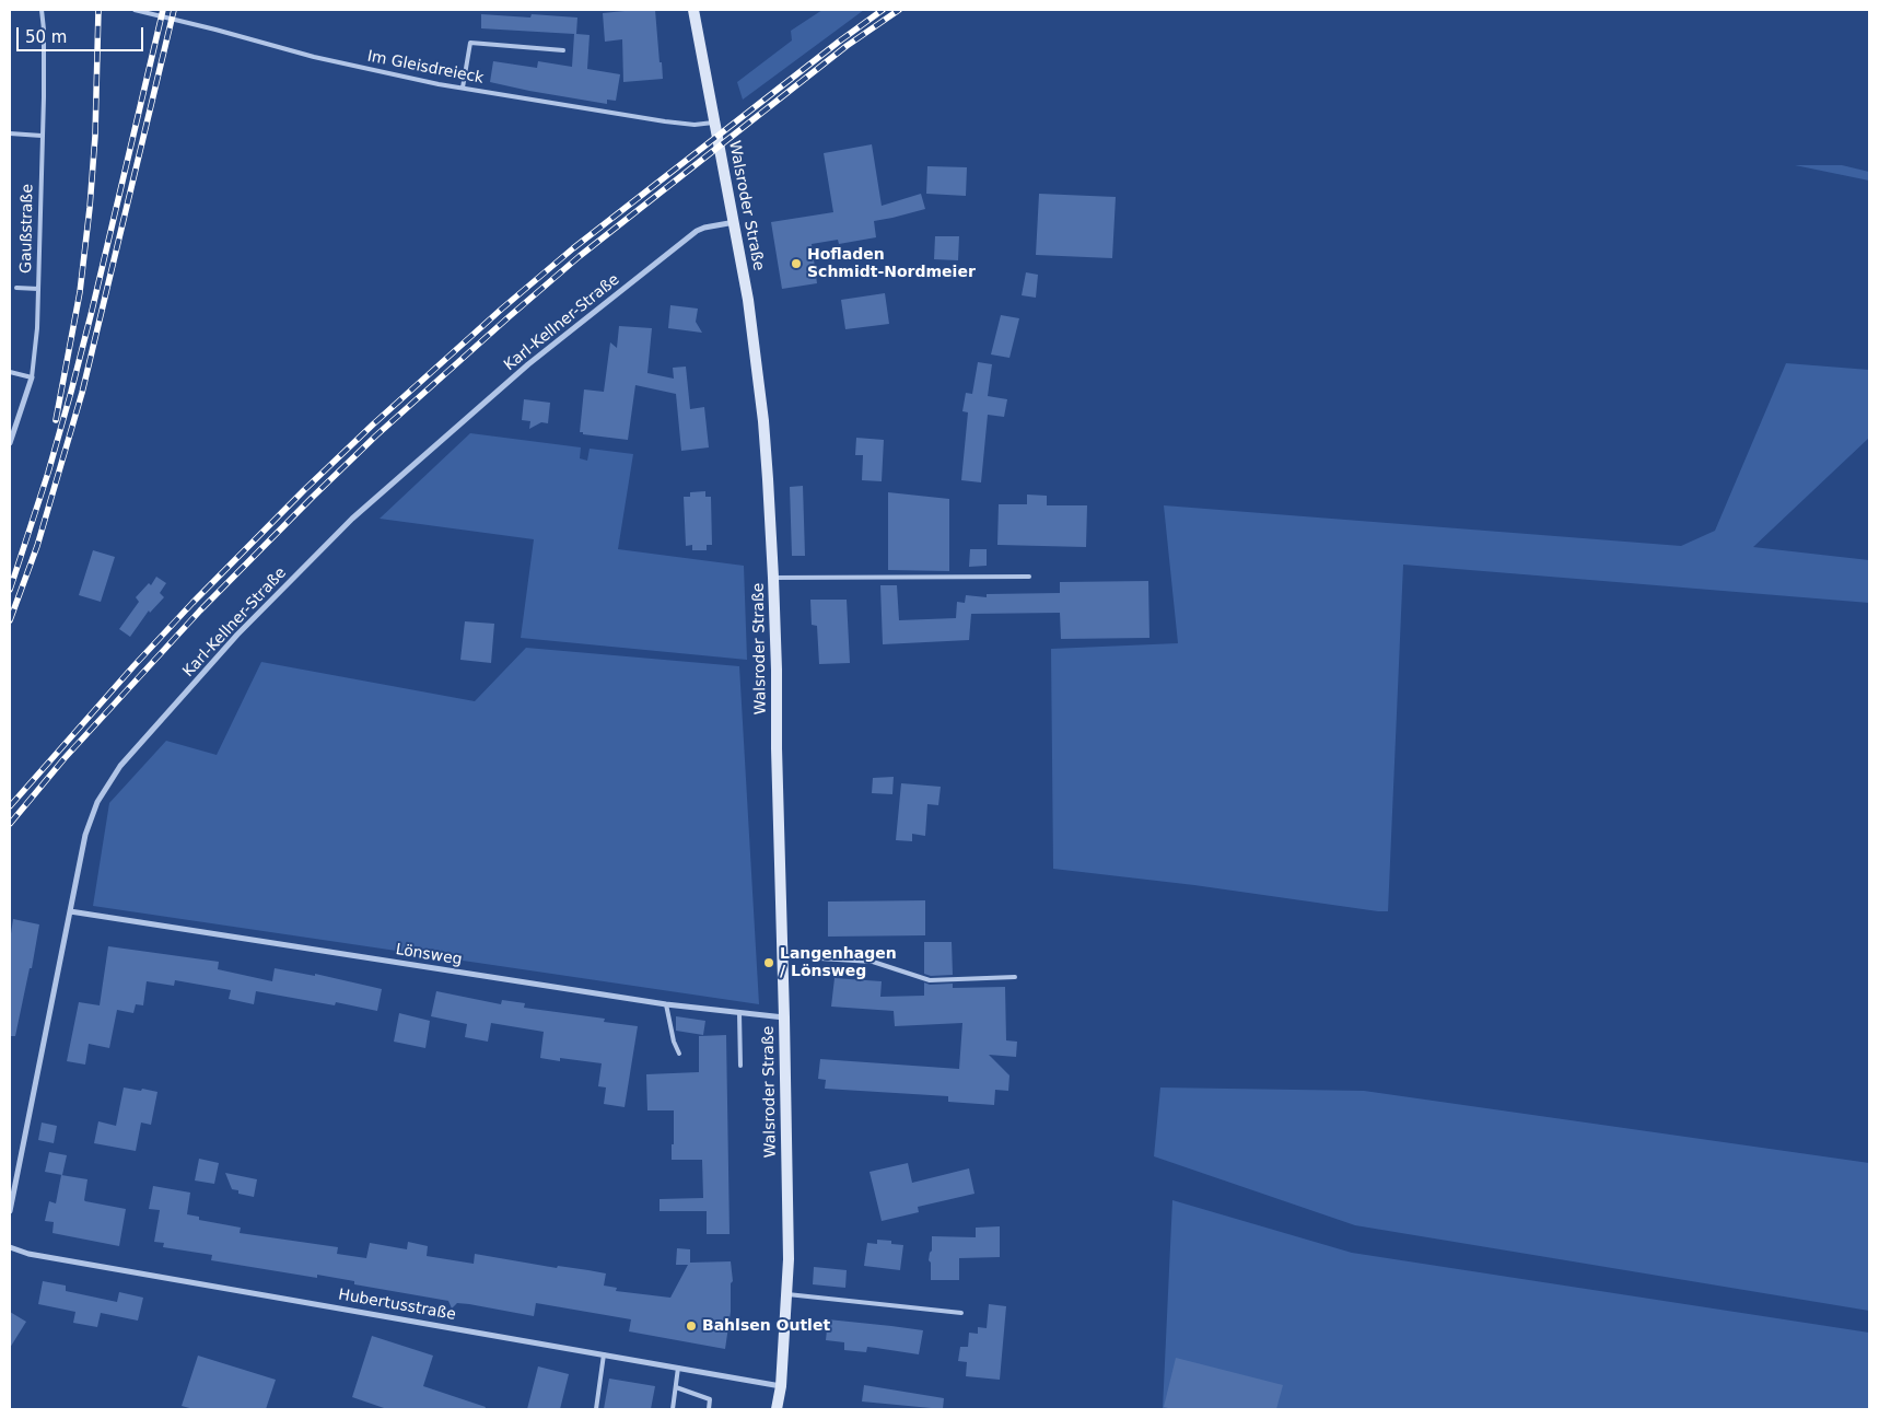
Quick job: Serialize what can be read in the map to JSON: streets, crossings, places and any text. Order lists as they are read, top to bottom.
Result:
{
  "streets": {
    "street": [
      "Walsroder Straße",
      "Gaußstraße",
      "Karl-Kellner-Straße",
      "Lönsweg",
      "Hubertusstraße"
    ],
    "lane": ["Im Gleisdreieck"]
  },
  "crossings": [
    ["Im Gleisdreieck", "Walsroder Straße"],
    ["Walsroder Straße", "Karl-Kellner-Straße"],
    ["Walsroder Straße", "Lönsweg"],
    ["Walsroder Straße", "Hubertusstraße"],
    ["Karl-Kellner-Straße", "Lönsweg"]
  ],
  "places": ["Hofladen Schmidt-Nordmeier", "Langenhagen / Lönsweg", "Bahlsen Outlet"],
  "scale_bar": "50 m"
}
